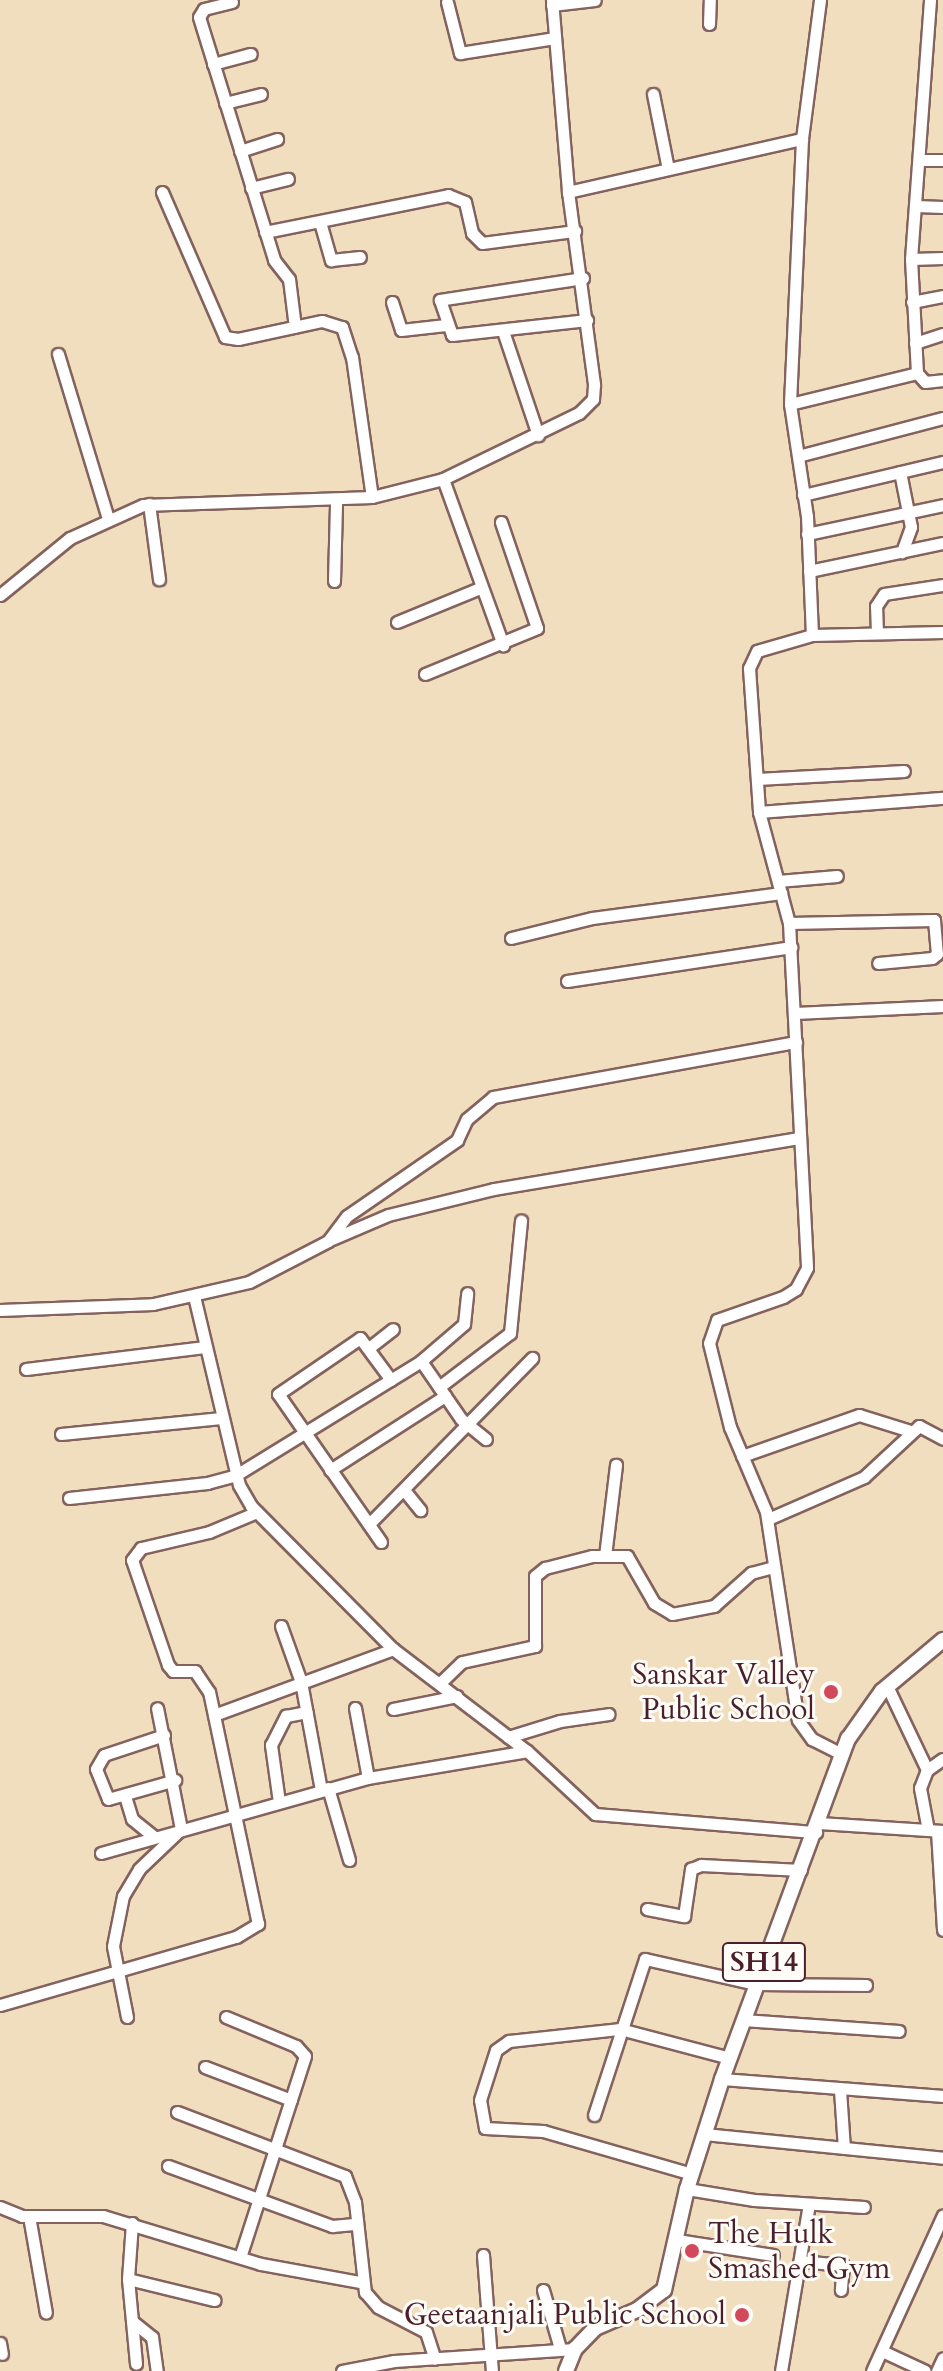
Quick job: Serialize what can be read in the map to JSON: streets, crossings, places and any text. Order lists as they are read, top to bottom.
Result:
{
  "streets": {
    "main road": ["SH14"]
  },
  "places": ["Sanskar Valley Public School", "The Hulk Smashed Gym", "Geetaanjali Public School"]
}
